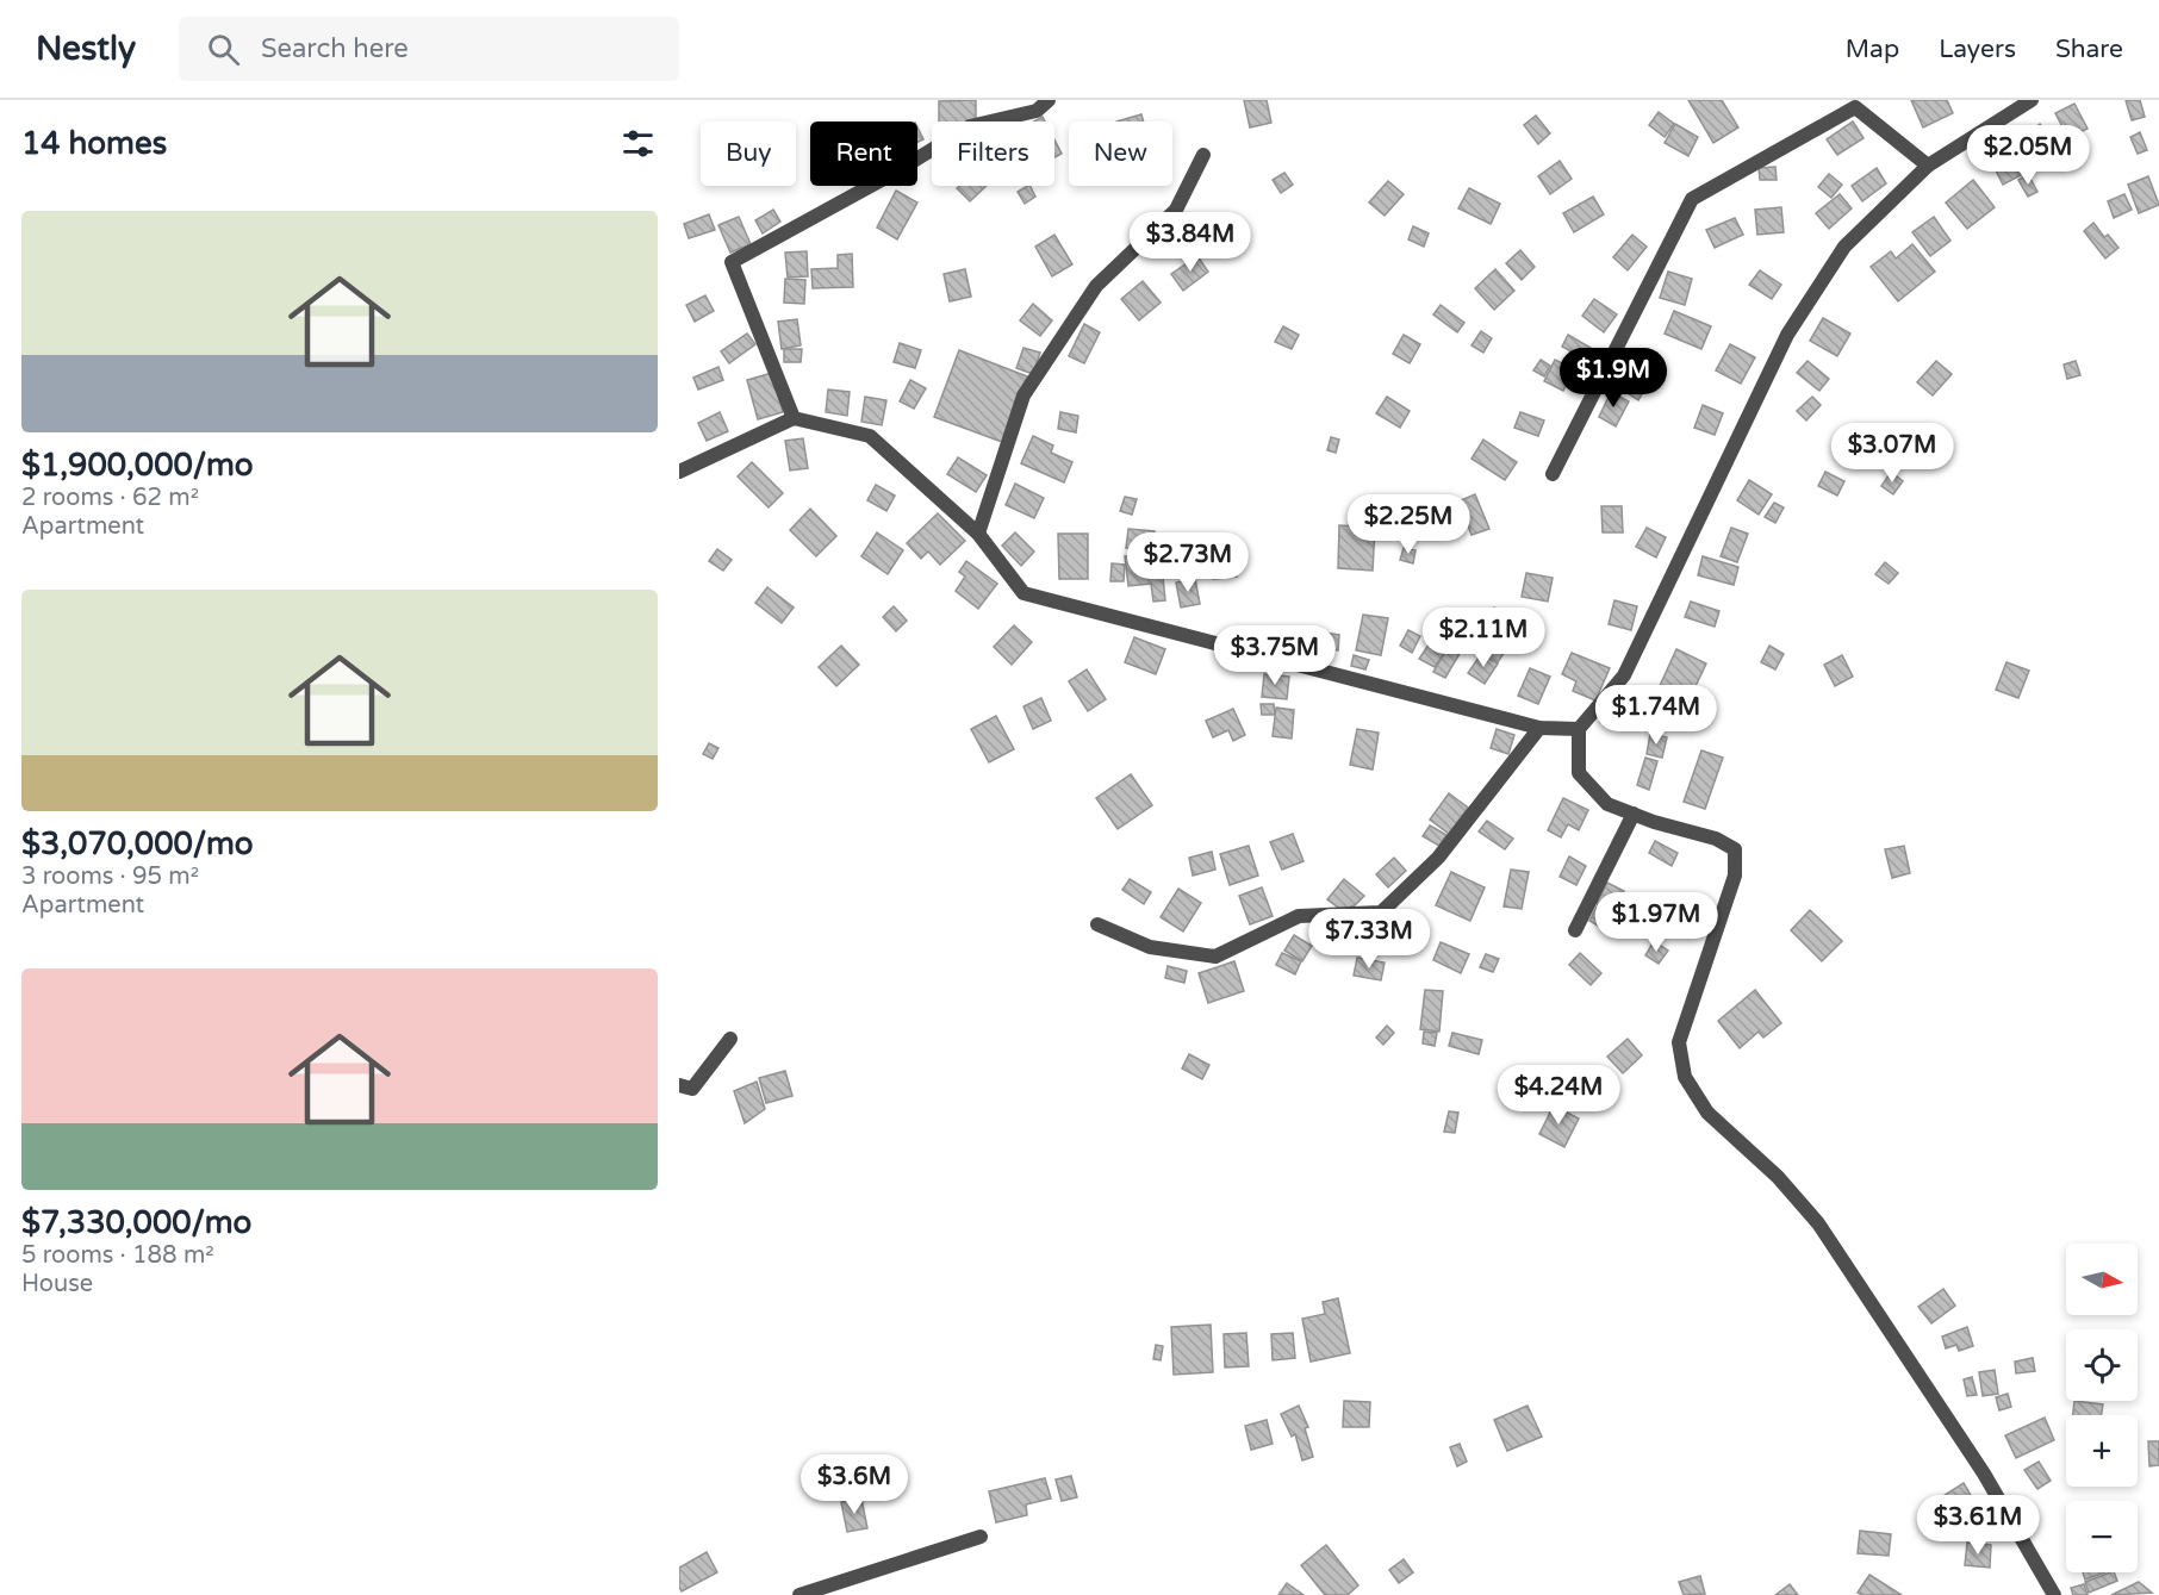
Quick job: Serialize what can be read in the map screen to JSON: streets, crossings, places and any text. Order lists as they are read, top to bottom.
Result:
{
  "north": "right",
  "page": {
    "header": "Nestly",
    "search": "Search here",
    "nav": ["Map", "Layers", "Share"],
    "heading": "14 homes",
    "chip": [
      "Buy",
      "Rent",
      "Filters",
      "New"
    ],
    "price": [
      "$2.05M",
      "$3.84M",
      "$1.9M",
      "$3.07M",
      "$2.25M",
      "$2.73M",
      "$2.11M",
      "$3.75M",
      "$1.74M",
      "$1.97M",
      "$7.33M",
      "$4.24M",
      "$3.6M",
      "$3.61M"
    ],
    "list": [
      {
        "name": "$1,900,000/mo",
        "note": "2 rooms · 62 m² · Apartment"
      },
      {
        "name": "$3,070,000/mo",
        "note": "3 rooms · 95 m² · Apartment"
      },
      {
        "name": "$7,330,000/mo",
        "note": "5 rooms · 188 m² · House"
      }
    ],
    "map_buttons": ["+", "−"]
  }
}
